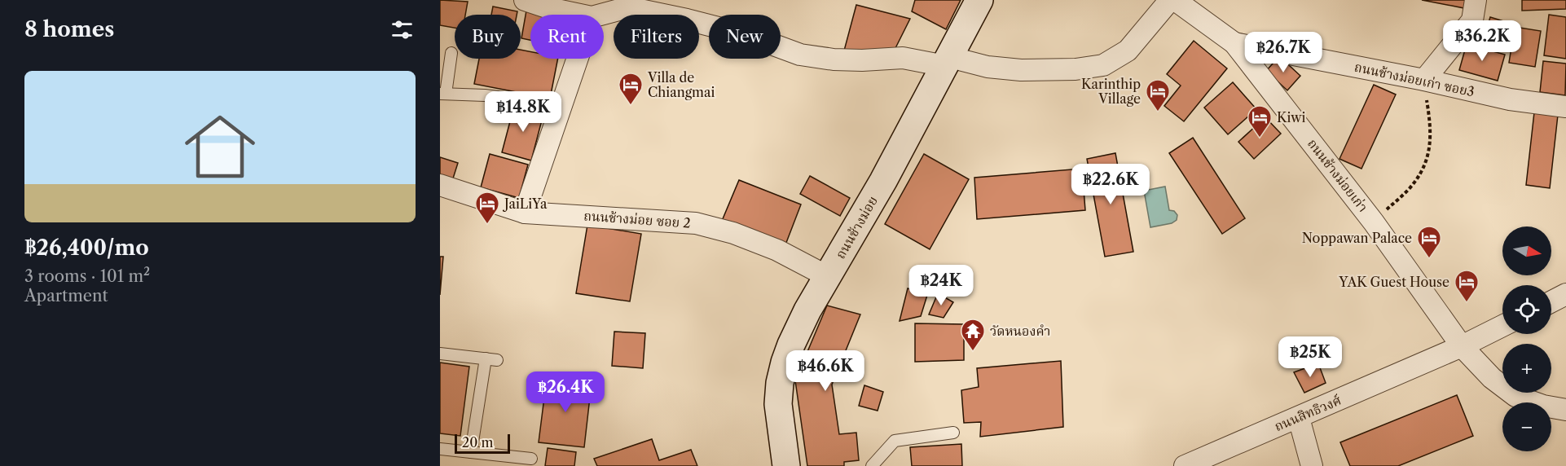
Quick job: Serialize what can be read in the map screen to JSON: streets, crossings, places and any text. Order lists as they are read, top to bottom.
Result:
{
  "streets": {
    "street": [
      "ถนนช้างม่อยเก่า ซอย3",
      "ถนนช้างม่อยเก่า",
      "ถนนช้างม่อย ซอย 2",
      "ถนนช้างม่อย",
      "ถนนสิทธิวงศ์"
    ]
  },
  "crossings": [
    ["ถนนช้างม่อยเก่า ซอย3", "ถนนช้างม่อยเก่า"],
    ["ถนนช้างม่อยเก่า", "ถนนสิทธิวงศ์"],
    ["ถนนช้างม่อย ซอย 2", "ถนนช้างม่อย"]
  ],
  "places": {
    "hotel": [
      "Villa de Chiangmai",
      "Karinthip Village",
      "Kiwi",
      "JaiLiYa",
      "Noppawan Palace",
      "YAK Guest House"
    ],
    "temple": ["วัดหนองคำ"]
  },
  "scale_bar": "20 m",
  "north": "right",
  "page": {
    "heading": "8 homes",
    "chip": [
      "Buy",
      "Rent",
      "Filters",
      "New"
    ],
    "price": [
      "฿36.2K",
      "฿26.7K",
      "฿14.8K",
      "฿22.6K",
      "฿24K",
      "฿25K",
      "฿46.6K",
      "฿26.4K"
    ],
    "list": [
      {
        "name": "฿26,400/mo",
        "note": "3 rooms · 101 m² · Apartment"
      }
    ],
    "map_buttons": ["+", "−"],
    "scale": "20 m"
  }
}
